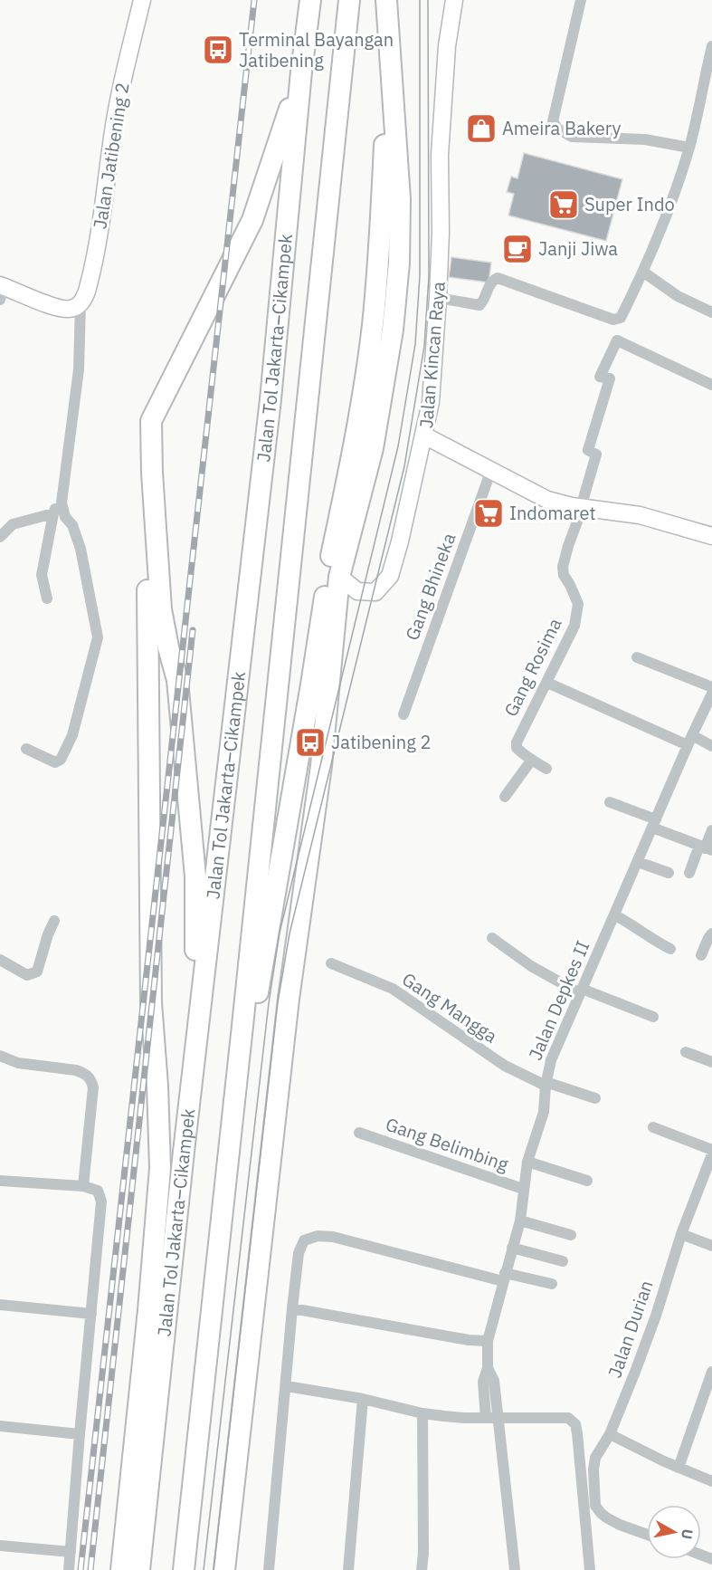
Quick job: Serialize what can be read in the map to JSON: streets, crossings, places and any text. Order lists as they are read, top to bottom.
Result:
{
  "streets": {
    "highway": ["Jalan Tol Jakarta–Cikampek"],
    "main road": ["Jalan Jatibening 2", "Jalan Kincan Raya"],
    "street": [
      "Gang Bhineka",
      "Gang Rosima",
      "Jalan Depkes II",
      "Gang Mangga",
      "Gang Belimbing",
      "Jalan Durian"
    ]
  },
  "crossings": [
    ["Jalan Kincan Raya", "Gang Bhineka"],
    ["Jalan Kincan Raya", "Gang Rosima"],
    ["Jalan Depkes II", "Gang Mangga"],
    ["Jalan Depkes II", "Gang Belimbing"]
  ],
  "places": {
    "bus stop": ["Terminal Bayangan Jatibening", "Jatibening 2"],
    "shop": ["Ameira Bakery"],
    "supermarket": ["Super Indo", "Indomaret"],
    "cafe": ["Janji Jiwa"]
  },
  "north": "right"
}
